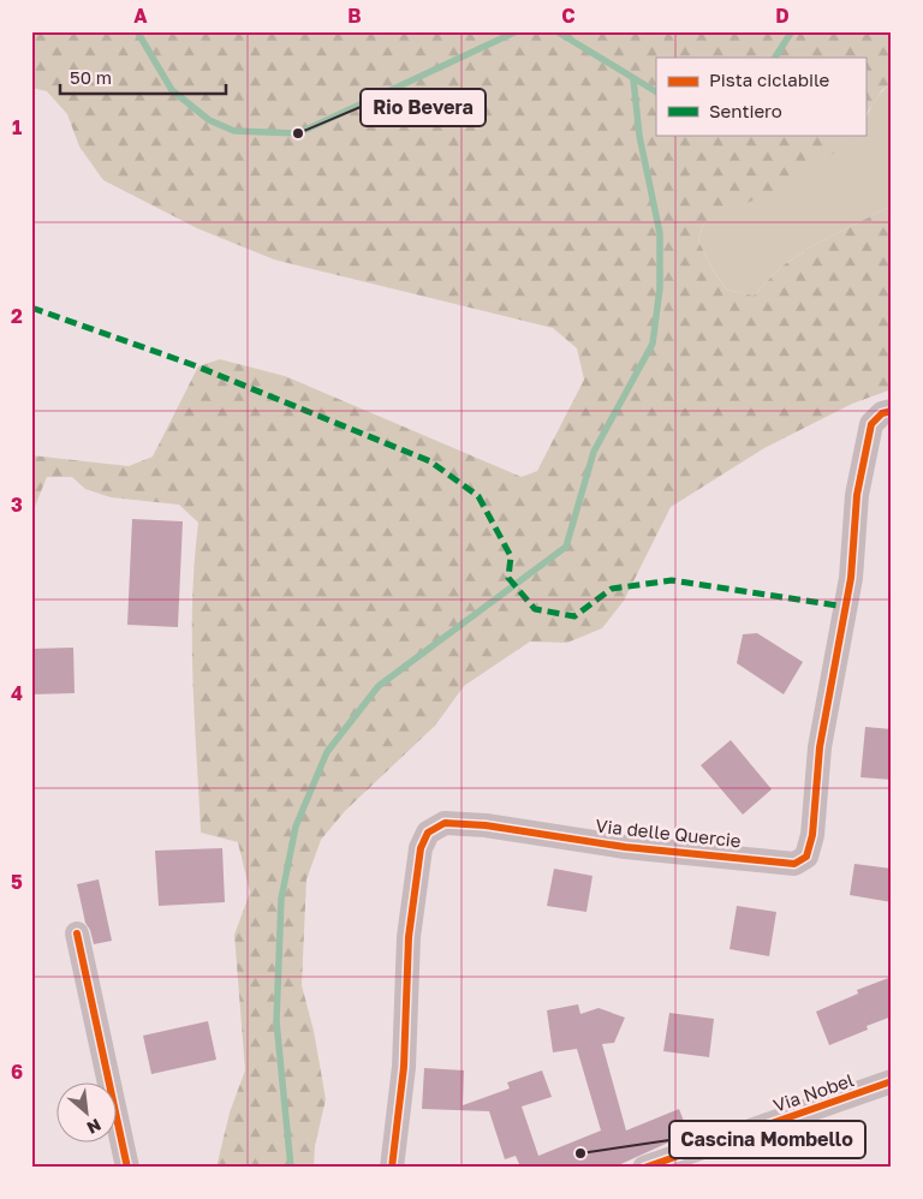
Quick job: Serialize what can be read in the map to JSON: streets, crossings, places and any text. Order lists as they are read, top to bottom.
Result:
{
  "streets": {
    "street": ["Via delle Quercie", "Via Nobel"]
  },
  "places": ["Rio Bevera", "Cascina Mombello"],
  "legend": ["Pista ciclabile", "Sentiero"],
  "scale_bar": "50 m",
  "north": "bottom right",
  "grid": {
    "columns": [
      "A",
      "B",
      "C",
      "D"
    ],
    "rows": [
      "1",
      "2",
      "3",
      "4",
      "5",
      "6"
    ]
  }
}
